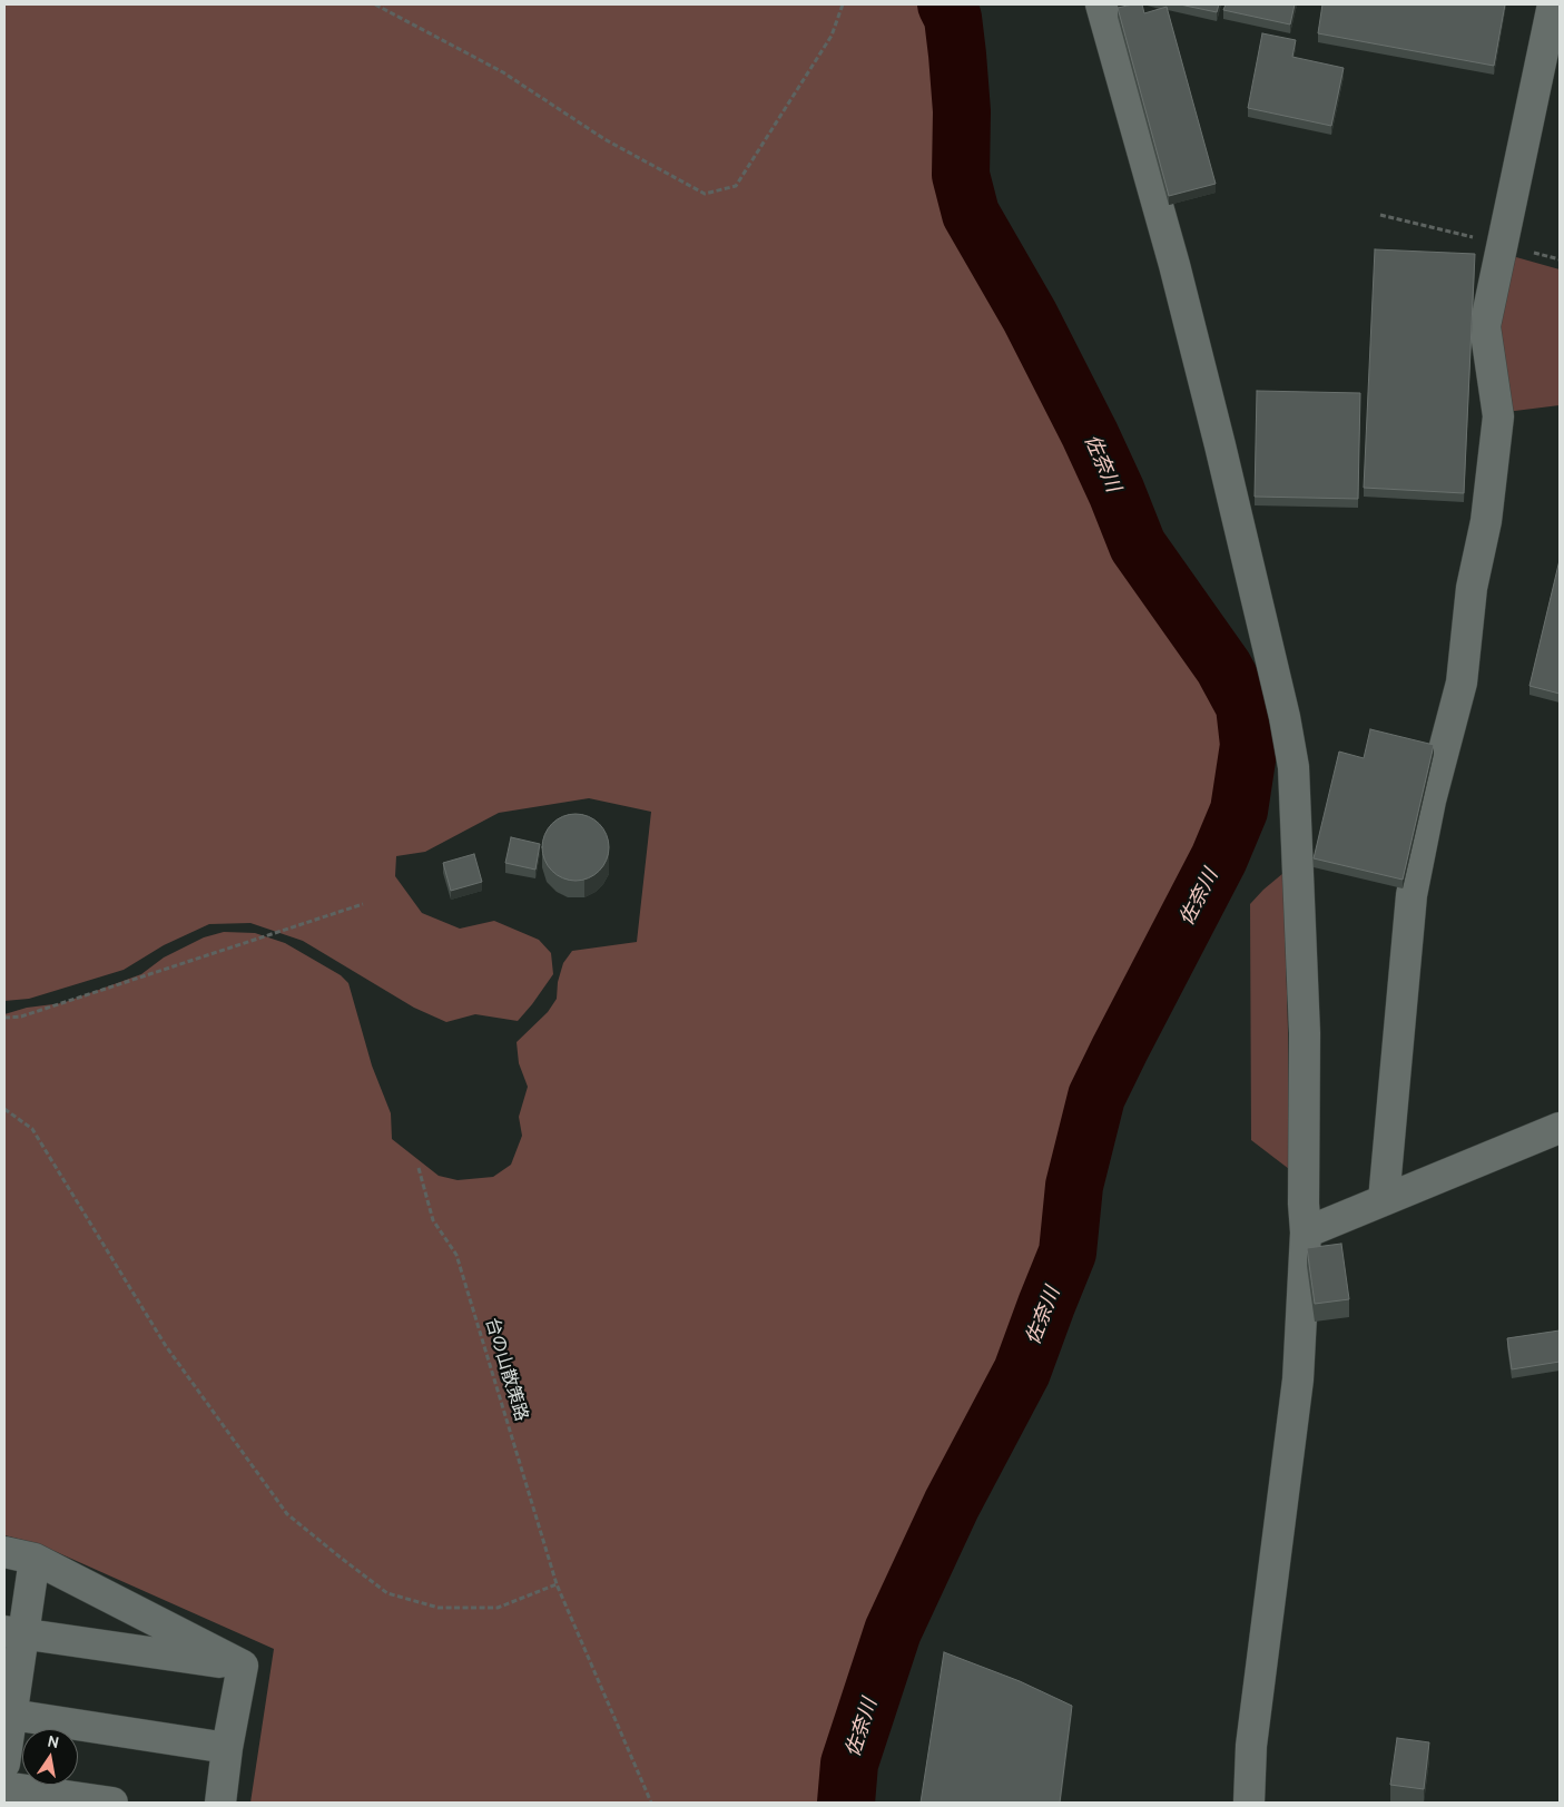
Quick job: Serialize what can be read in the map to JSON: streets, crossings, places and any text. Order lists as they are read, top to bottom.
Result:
{
  "streets": {
    "path": ["台の山散策路"]
  },
  "water": ["佐奈川"],
  "north": "top"
}
